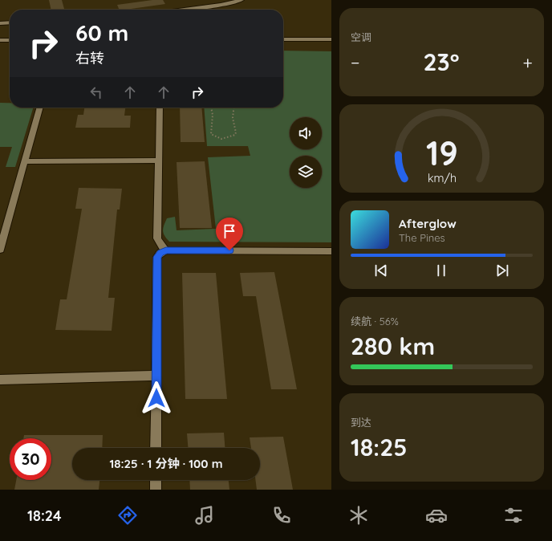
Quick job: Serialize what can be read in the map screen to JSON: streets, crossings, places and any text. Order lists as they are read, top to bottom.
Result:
{
  "page": {
    "tile": [
      "空调",
      ["续航 · 56%", "280 km"],
      ["到达", "18:25"]
    ],
    "turn": ["60 m", "右转"],
    "heat": ["−", "23°", "+"],
    "song": ["Afterglow", "The Pines"],
    "limit": "30",
    "trip": "18:25 · 1 分钟 · 100 m",
    "tabs": "18:24",
    "gauge": ["19", "km/h"]
  }
}
